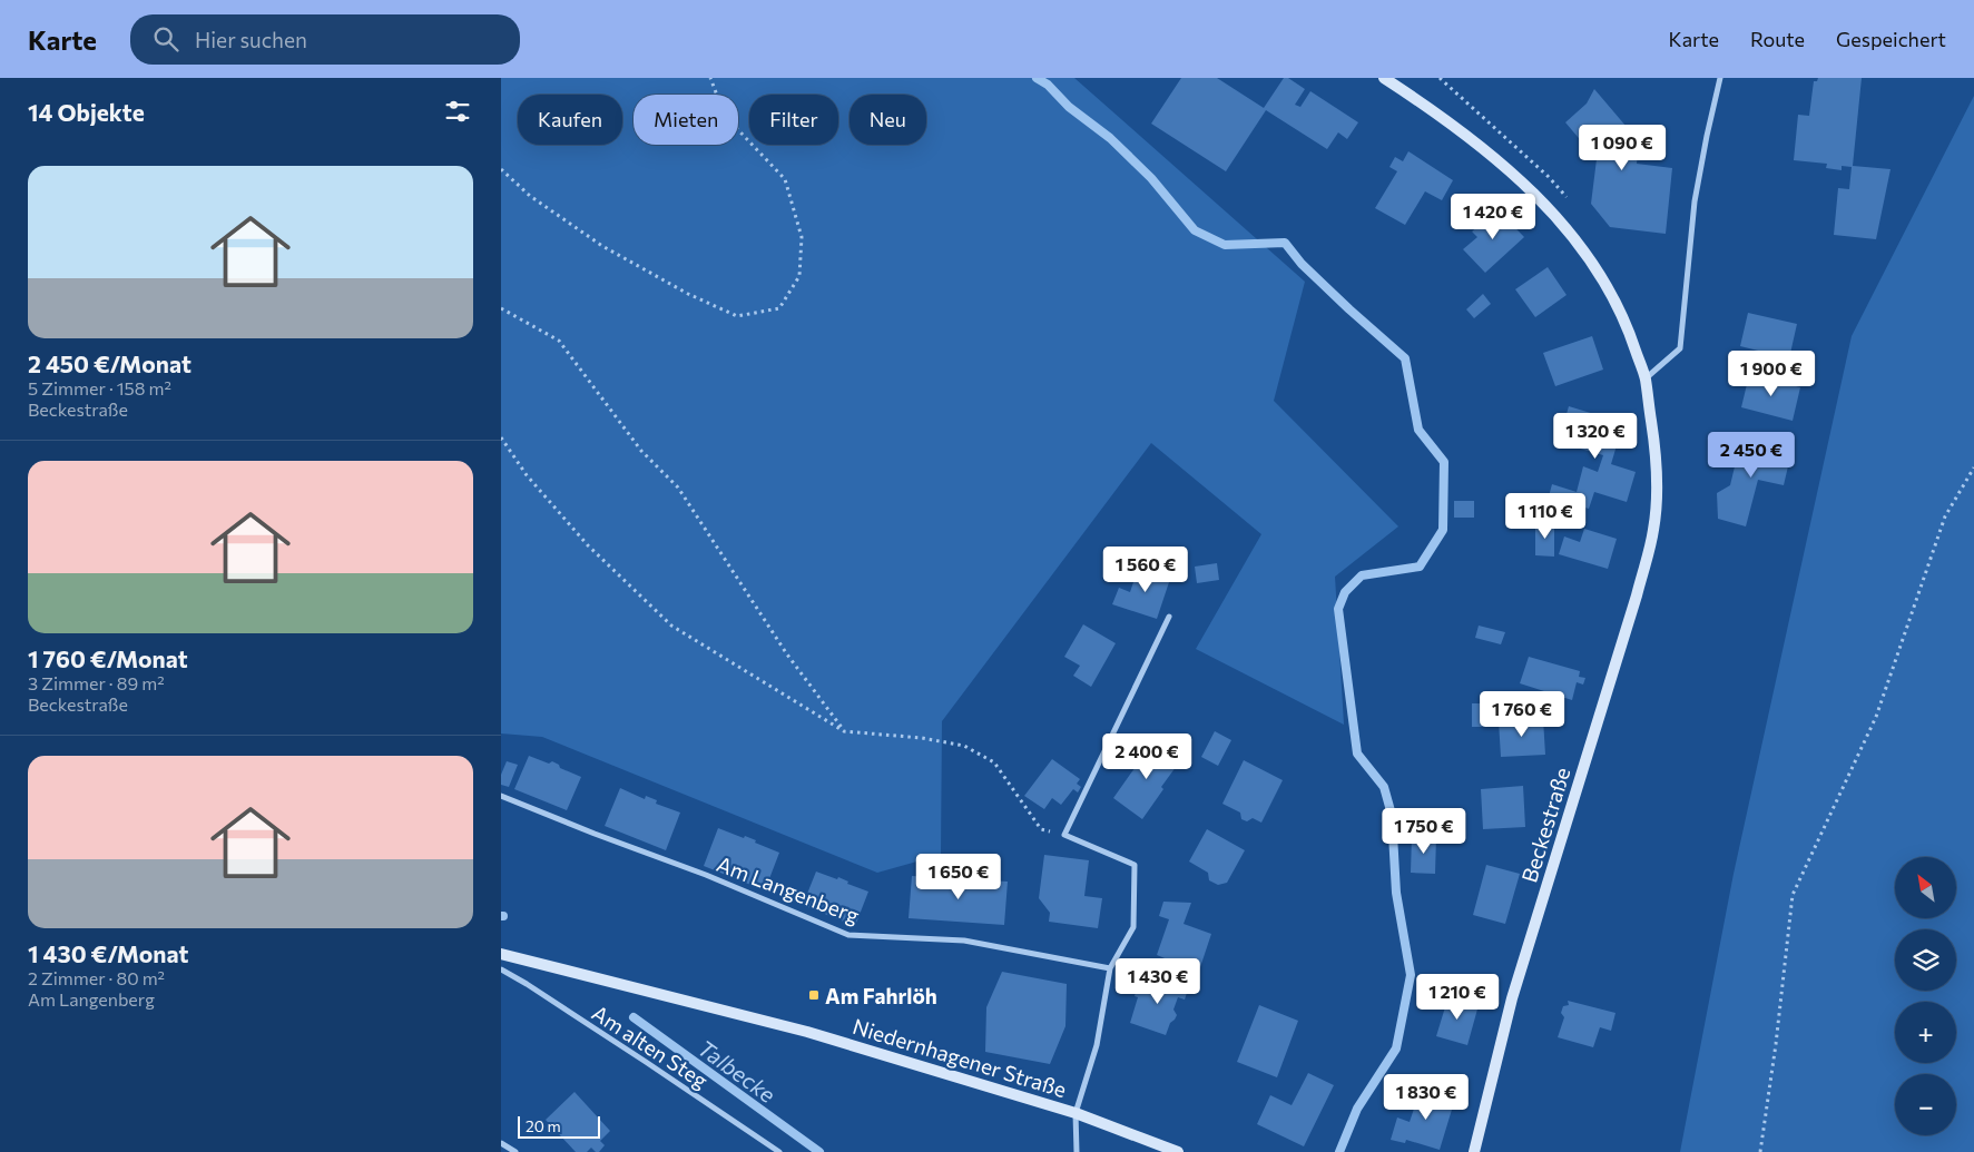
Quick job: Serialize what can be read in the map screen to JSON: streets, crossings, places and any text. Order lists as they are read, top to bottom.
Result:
{
  "streets": {
    "main road": ["Beckestraße", "Niedernhagener Straße"],
    "street": ["Am Langenberg", "Am alten Steg"]
  },
  "water": ["Talbecke"],
  "places": {
    "transit": ["Am Fahrlöh"]
  },
  "scale_bar": "20 m",
  "north": "top left",
  "page": {
    "header": "Karte",
    "search": "Hier suchen",
    "nav": ["Karte", "Route", "Gespeichert"],
    "heading": "14 Objekte",
    "chip": [
      "Kaufen",
      "Mieten",
      "Filter",
      "Neu"
    ],
    "price": [
      "1 090 €",
      "1 420 €",
      "1 900 €",
      "1 320 €",
      "2 450 €",
      "1 110 €",
      "1 560 €",
      "1 760 €",
      "2 400 €",
      "1 750 €",
      "1 650 €",
      "1 430 €",
      "1 210 €",
      "1 830 €"
    ],
    "list": [
      {
        "name": "2 450 €/Monat",
        "note": "5 Zimmer · 158 m² · Beckestraße"
      },
      {
        "name": "1 760 €/Monat",
        "note": "3 Zimmer · 89 m² · Beckestraße"
      },
      {
        "name": "1 430 €/Monat",
        "note": "2 Zimmer · 80 m² · Am Langenberg"
      }
    ],
    "map_buttons": ["+", "−"],
    "scale": "20 m"
  }
}
